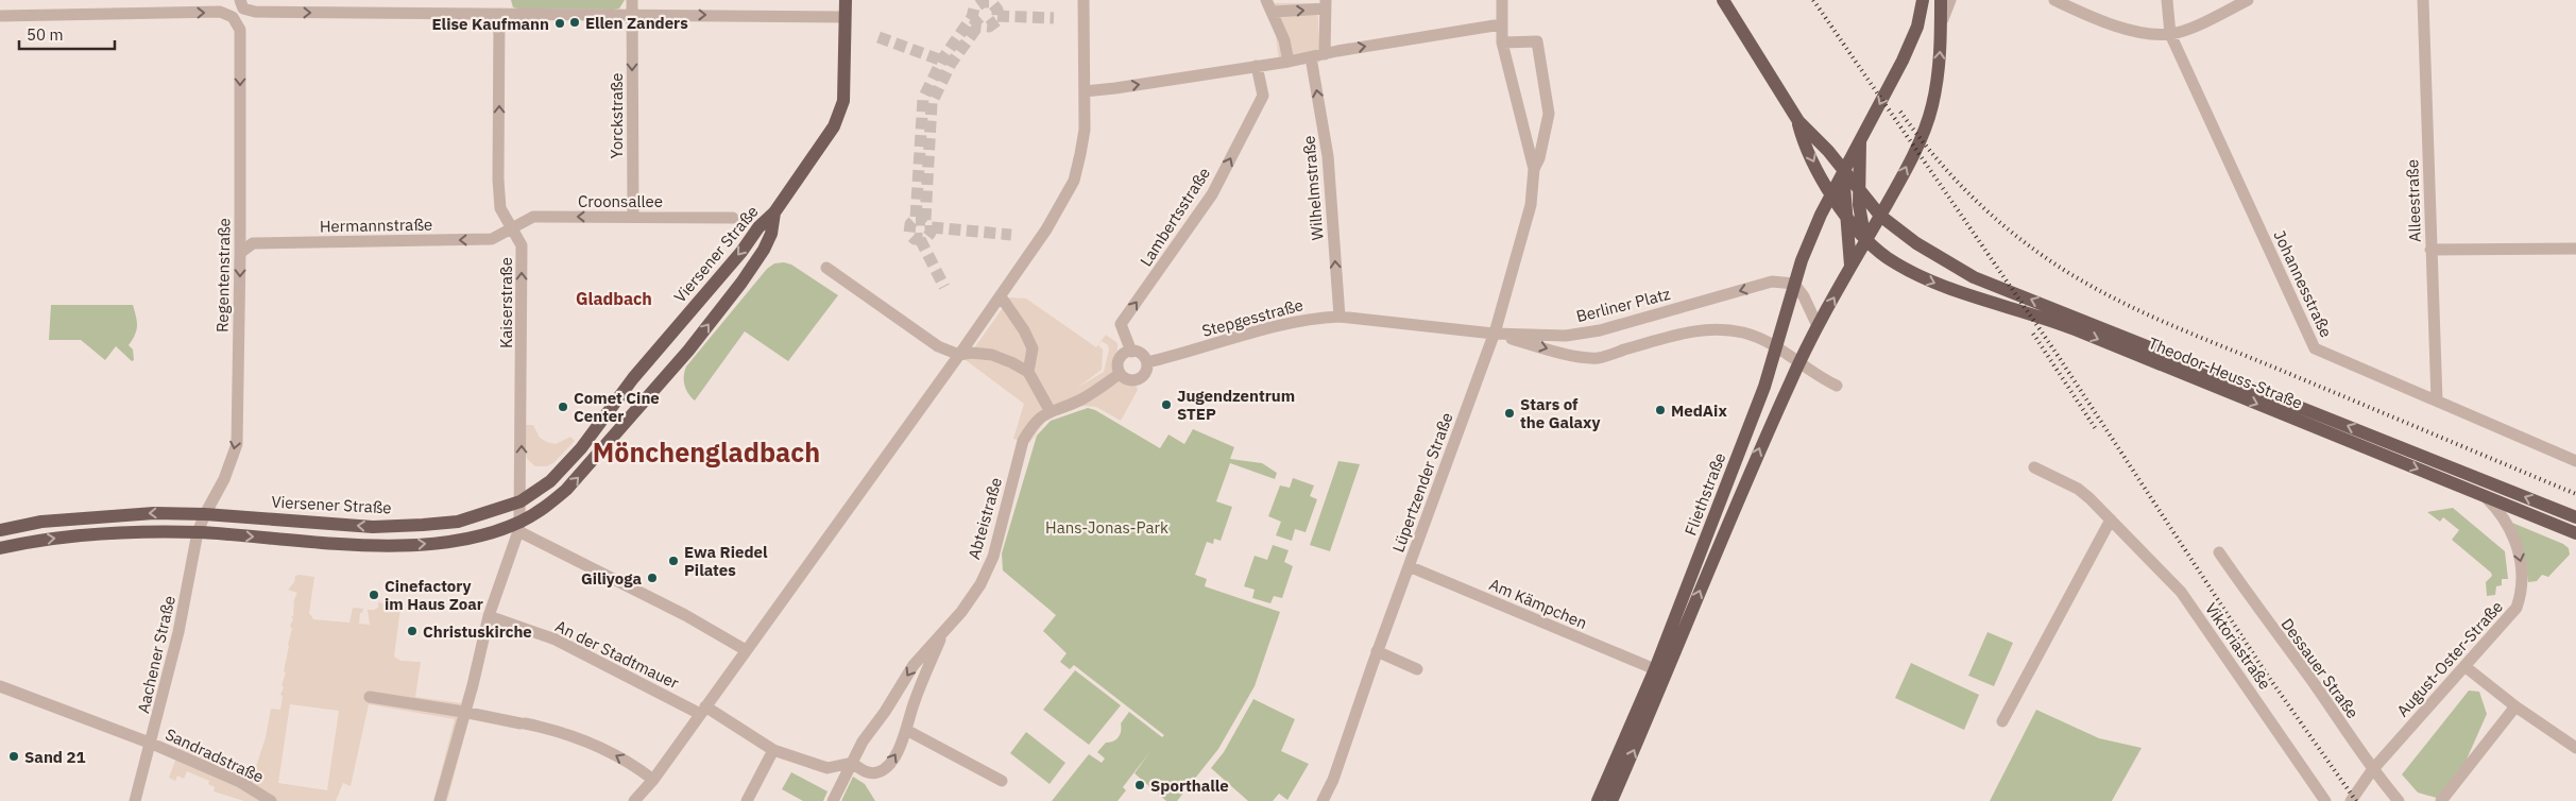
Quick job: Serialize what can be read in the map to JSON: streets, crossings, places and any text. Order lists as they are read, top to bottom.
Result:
{
  "streets": {
    "main road": ["Viersener Straße", "Theodor-Heuss-Straße", "Fliethstraße"],
    "street": [
      "Yorckstraße",
      "Wilhelmstraße",
      "Croonsallee",
      "Alleestraße",
      "Lambertsstraße",
      "Hermannstraße",
      "Regentenstraße",
      "Johannesstraße",
      "Kaiserstraße",
      "Berliner Platz",
      "Stepgesstraße",
      "Lüpertzender Straße",
      "Abteistraße",
      "Am Kämpchen",
      "Viktoriastraße",
      "Aachener Straße",
      "An der Stadtmauer",
      "August-Oster-Straße",
      "Dessauer Straße",
      "Sandradstraße"
    ]
  },
  "crossings": [
    ["Yorckstraße", "Croonsallee"],
    ["Wilhelmstraße", "Stepgesstraße"],
    ["Croonsallee", "Hermannstraße"],
    ["Croonsallee", "Kaiserstraße"],
    ["Alleestraße", "Johannesstraße"],
    ["Lambertsstraße", "Stepgesstraße"],
    ["Hermannstraße", "Regentenstraße"],
    ["Hermannstraße", "Kaiserstraße"],
    ["Viersener Straße", "Regentenstraße"],
    ["Viersener Straße", "Kaiserstraße"],
    ["Viersener Straße", "Aachener Straße"],
    ["Regentenstraße", "Aachener Straße"],
    ["Kaiserstraße", "An der Stadtmauer"],
    ["Berliner Platz", "Stepgesstraße"],
    ["Berliner Platz", "Lüpertzender Straße"],
    ["Berliner Platz", "Fliethstraße"],
    ["Stepgesstraße", "Lüpertzender Straße"],
    ["Theodor-Heuss-Straße", "Fliethstraße"],
    ["Theodor-Heuss-Straße", "August-Oster-Straße"],
    ["Lüpertzender Straße", "Am Kämpchen"],
    ["Fliethstraße", "Am Kämpchen"],
    ["Abteistraße", "An der Stadtmauer"],
    ["Aachener Straße", "Sandradstraße"],
    ["August-Oster-Straße", "Dessauer Straße"]
  ],
  "one_way": [
    "Yorckstraße",
    "Wilhelmstraße",
    "Croonsallee",
    "Lambertsstraße",
    "Hermannstraße",
    "Kaiserstraße",
    "August-Oster-Straße"
  ],
  "districts": ["Gladbach", "Mönchengladbach"],
  "parks": ["Hans-Jonas-Park"],
  "places": [
    "Ellen Zanders",
    "Elise Kaufmann",
    "Jugendzentrum STEP",
    "Comet Cine Center",
    "MedAix",
    "Stars of the Galaxy",
    "Ewa Riedel Pilates",
    "Giliyoga",
    "Cinefactory im Haus Zoar",
    "Christuskirche",
    "Sand 21",
    "Sporthalle"
  ],
  "scale_bar": "50 m"
}
